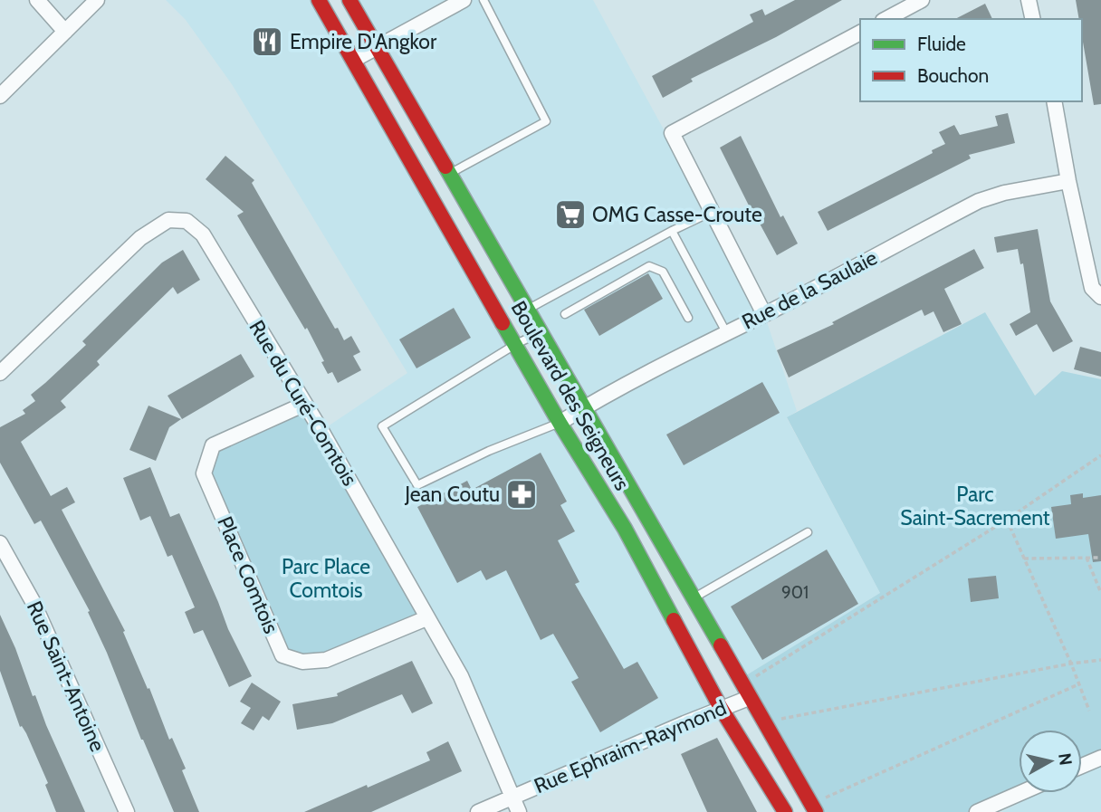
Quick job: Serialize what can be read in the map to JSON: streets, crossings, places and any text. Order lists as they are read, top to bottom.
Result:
{
  "streets": {
    "main road": ["Boulevard des Seigneurs"],
    "street": [
      "Rue de la Saulaie",
      "Rue du Curé-Comtois",
      "Place Comtois",
      "Rue Saint-Antoine",
      "Rue Ephraim-Raymond"
    ]
  },
  "crossings": [
    ["Rue de la Saulaie", "Boulevard des Seigneurs"],
    ["Boulevard des Seigneurs", "Rue Ephraim-Raymond"],
    ["Rue du Curé-Comtois", "Place Comtois"],
    ["Rue du Curé-Comtois", "Rue Ephraim-Raymond"]
  ],
  "parks": ["Parc Saint-Sacrement", "Parc Place Comtois"],
  "places": {
    "restaurant": ["Empire D'Angkor"],
    "supermarket": ["OMG Casse-Croute"],
    "pharmacy": ["Jean Coutu"]
  },
  "house_numbers": ["901"],
  "legend": ["Fluide", "Bouchon"],
  "north": "right"
}
